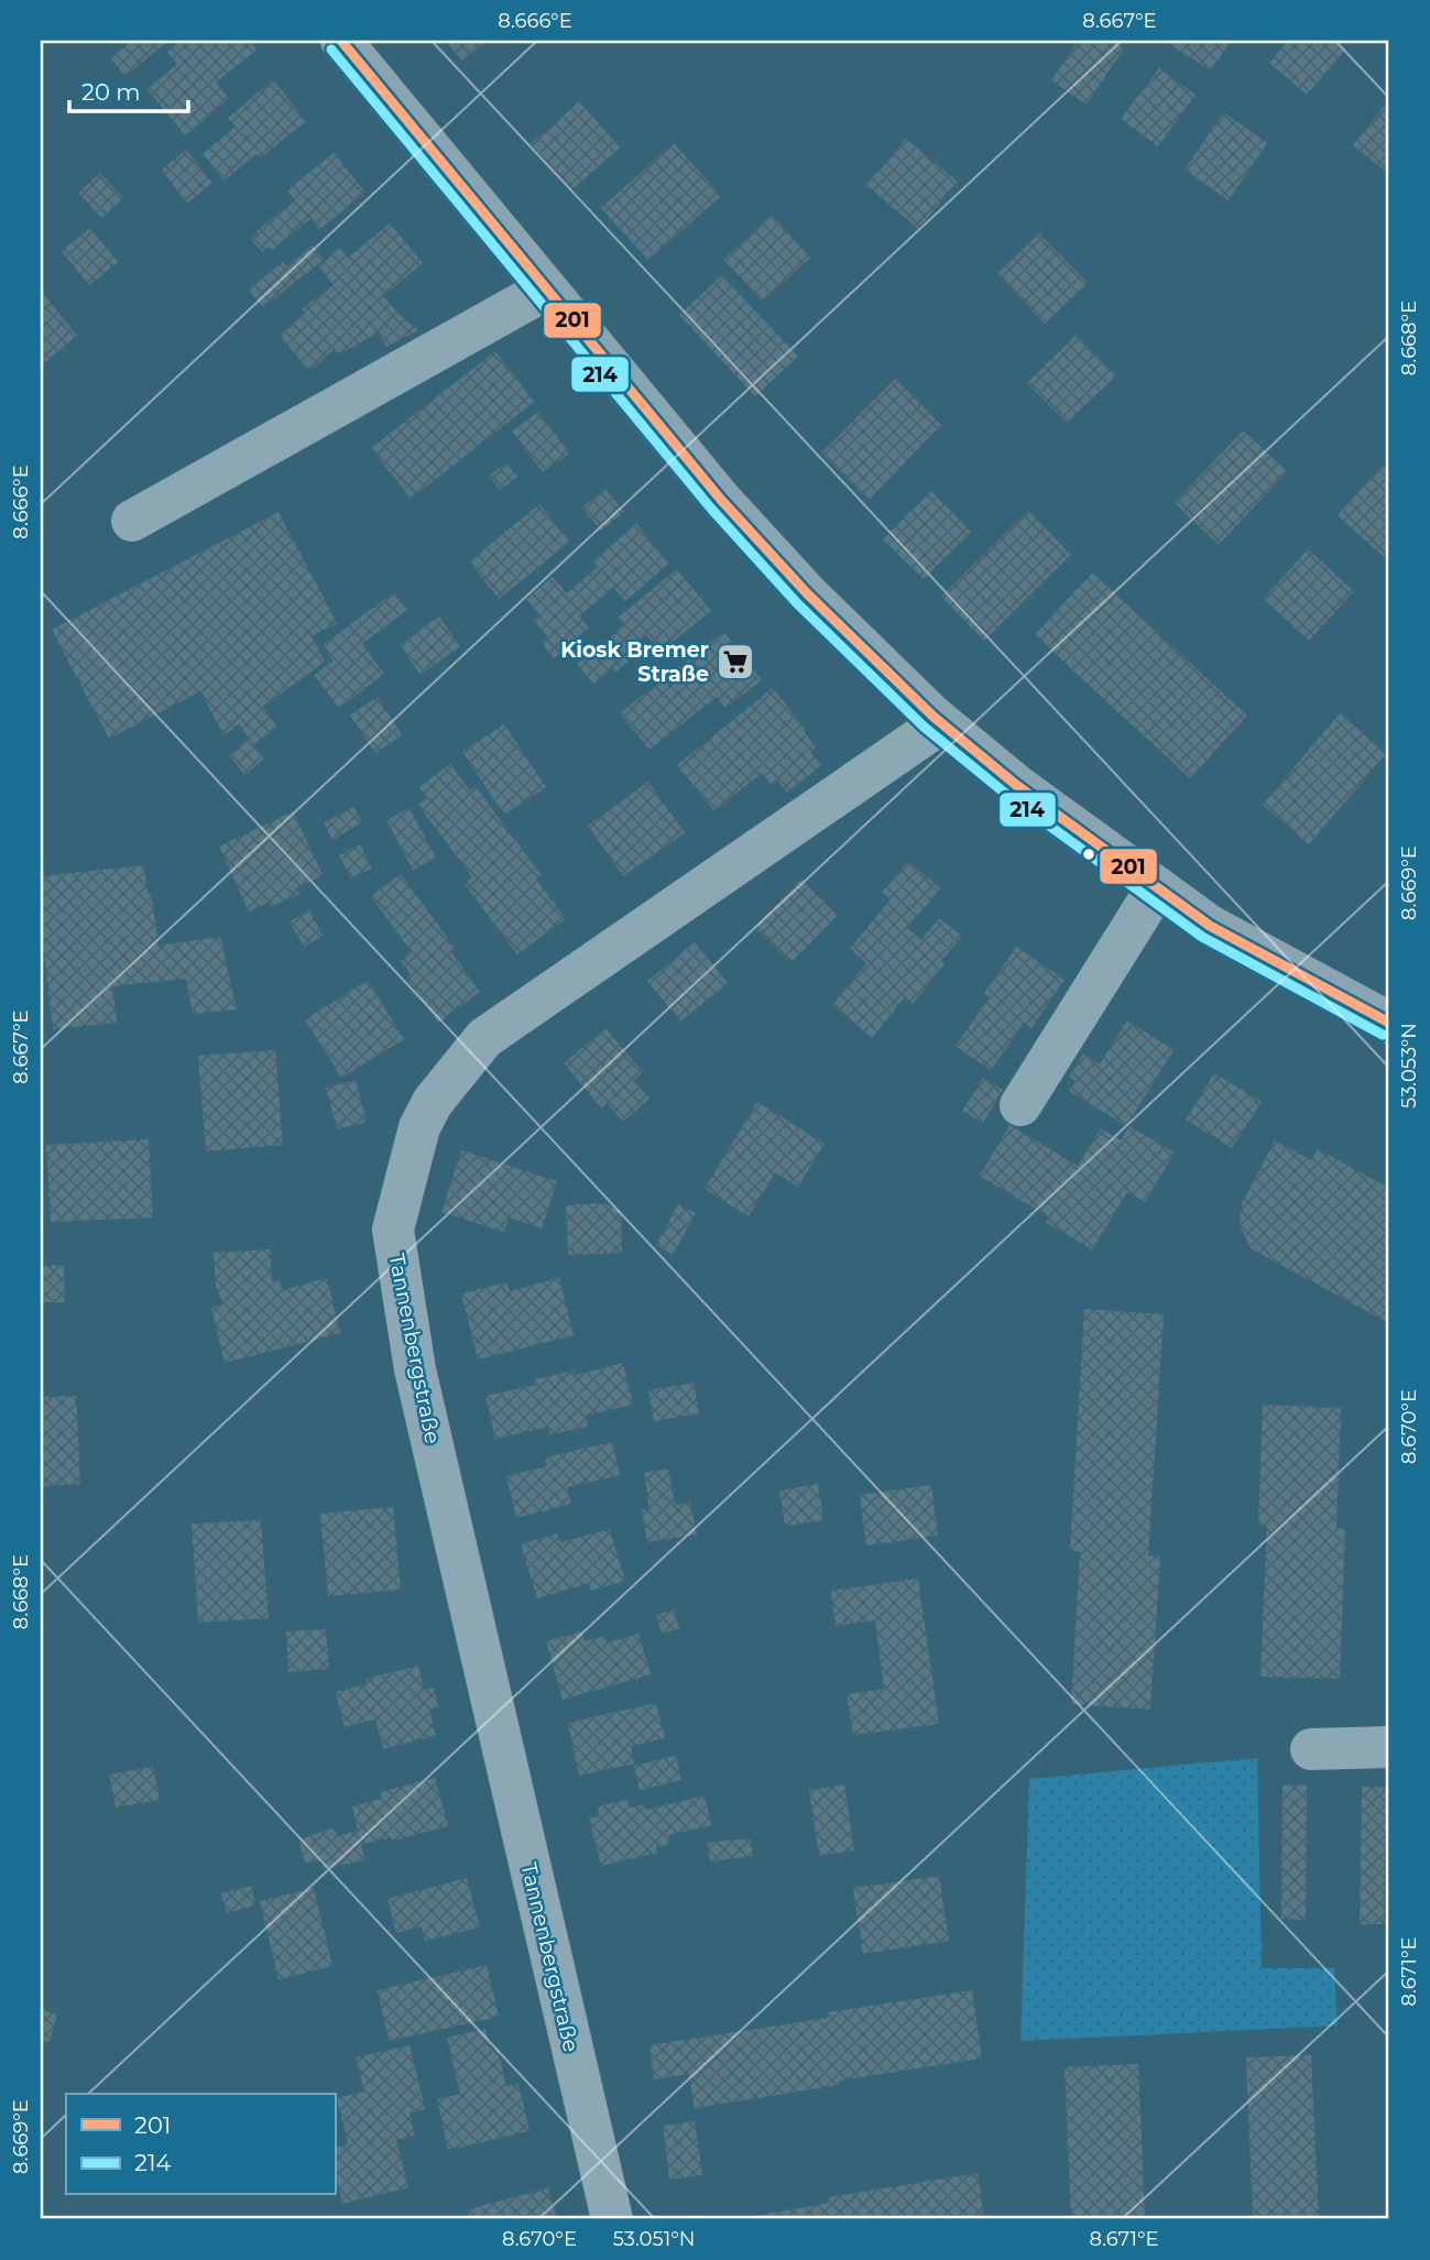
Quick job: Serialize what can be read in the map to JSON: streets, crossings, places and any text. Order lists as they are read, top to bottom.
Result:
{
  "streets": {
    "street": ["Tannenbergstraße"]
  },
  "places": {
    "supermarket": ["Kiosk Bremer Straße"]
  },
  "lines": ["transit line 201", "transit line 214"],
  "legend": ["201", "214"],
  "scale_bar": "20 m",
  "coordinates": [
    "8.666°E",
    "8.667°E",
    "8.668°E",
    "8.669°E",
    "53.053°N",
    "8.670°E",
    "8.671°E",
    "53.051°N"
  ]
}
